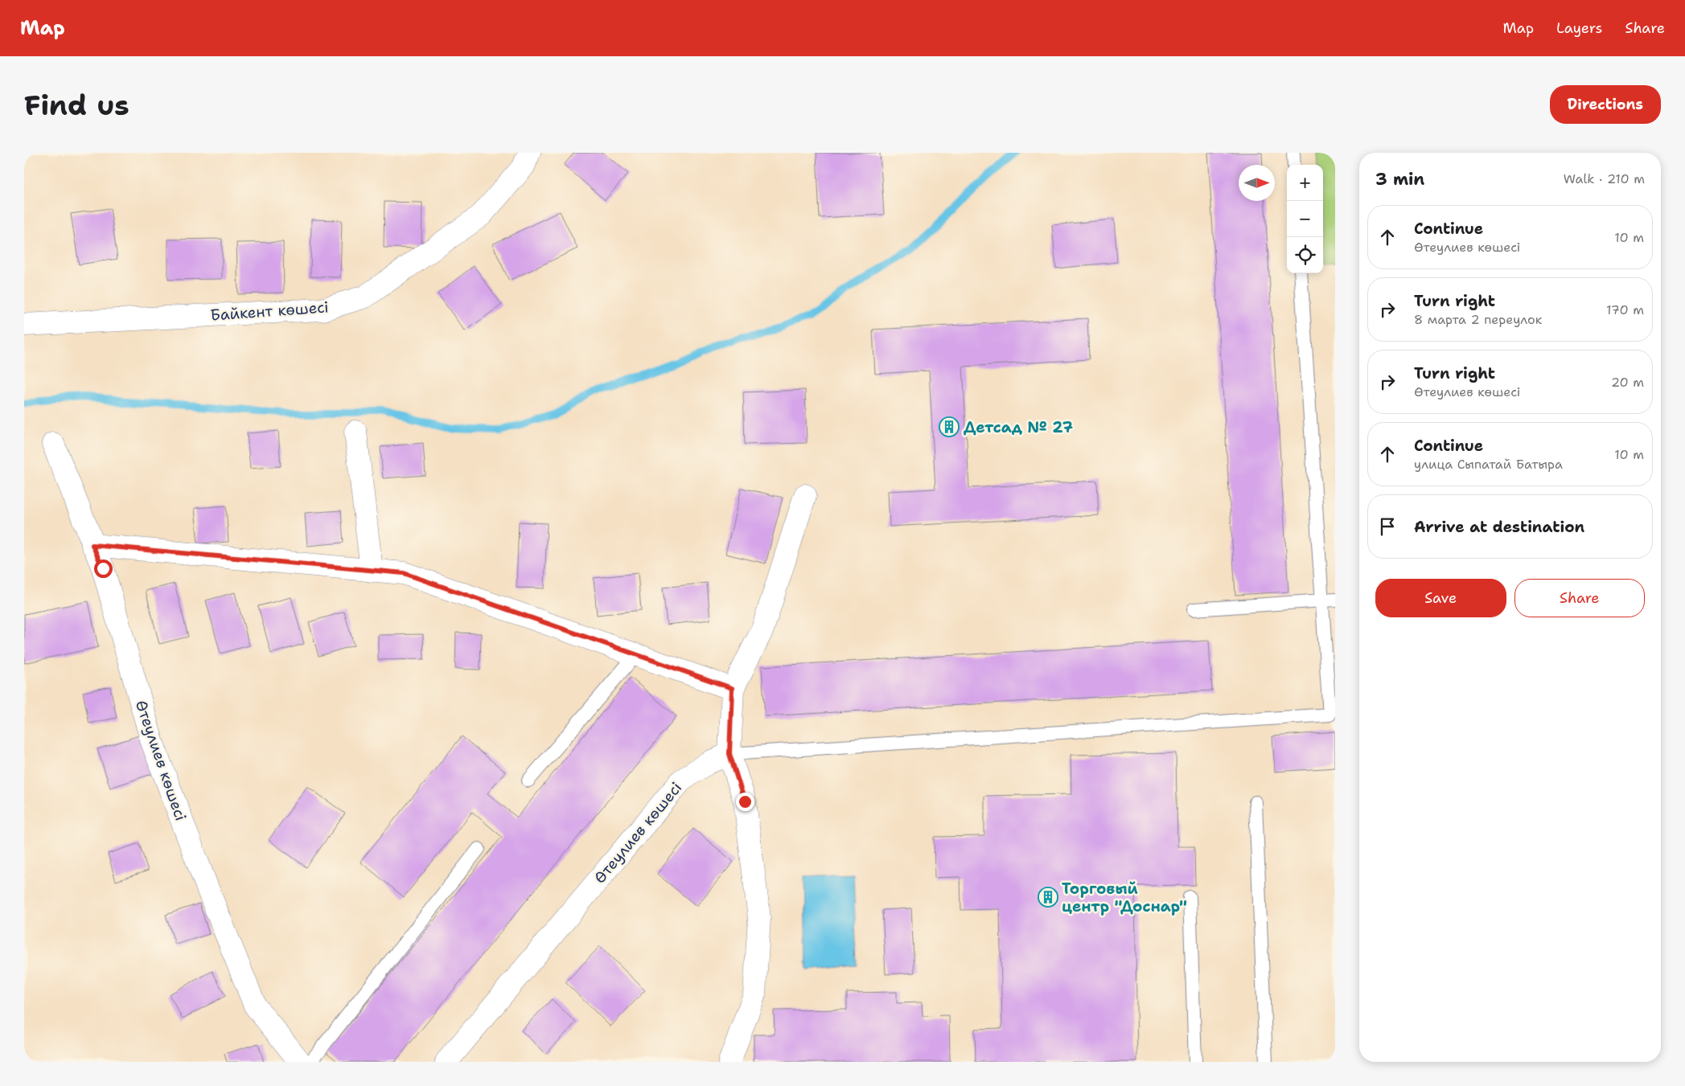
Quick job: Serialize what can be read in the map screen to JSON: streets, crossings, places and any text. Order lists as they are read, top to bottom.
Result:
{
  "streets": {
    "street": ["Байкент көшесі", "Өтеулиев көшесі"]
  },
  "places": {
    "building": ["Детсад № 27", "Торговый центр \"Доснар\""]
  },
  "north": "right",
  "page": {
    "header": "Map",
    "nav": ["Map", "Layers", "Share"],
    "buttons": [
      "Directions",
      ["Save", "Share"]
    ],
    "title": "Find us",
    "heading": ["3 min", "Walk · 210 m"],
    "map_buttons": ["+", "−"],
    "list": [
      ["Continue", "Өтеулиев көшесі", "10 m"],
      ["Turn right", "8 марта 2 переулок", "170 m"],
      ["Turn right", "Өтеулиев көшесі", "20 m"],
      ["Continue", "улица Сыпатай Батыра", "10 m"],
      "Arrive at destination"
    ]
  }
}
